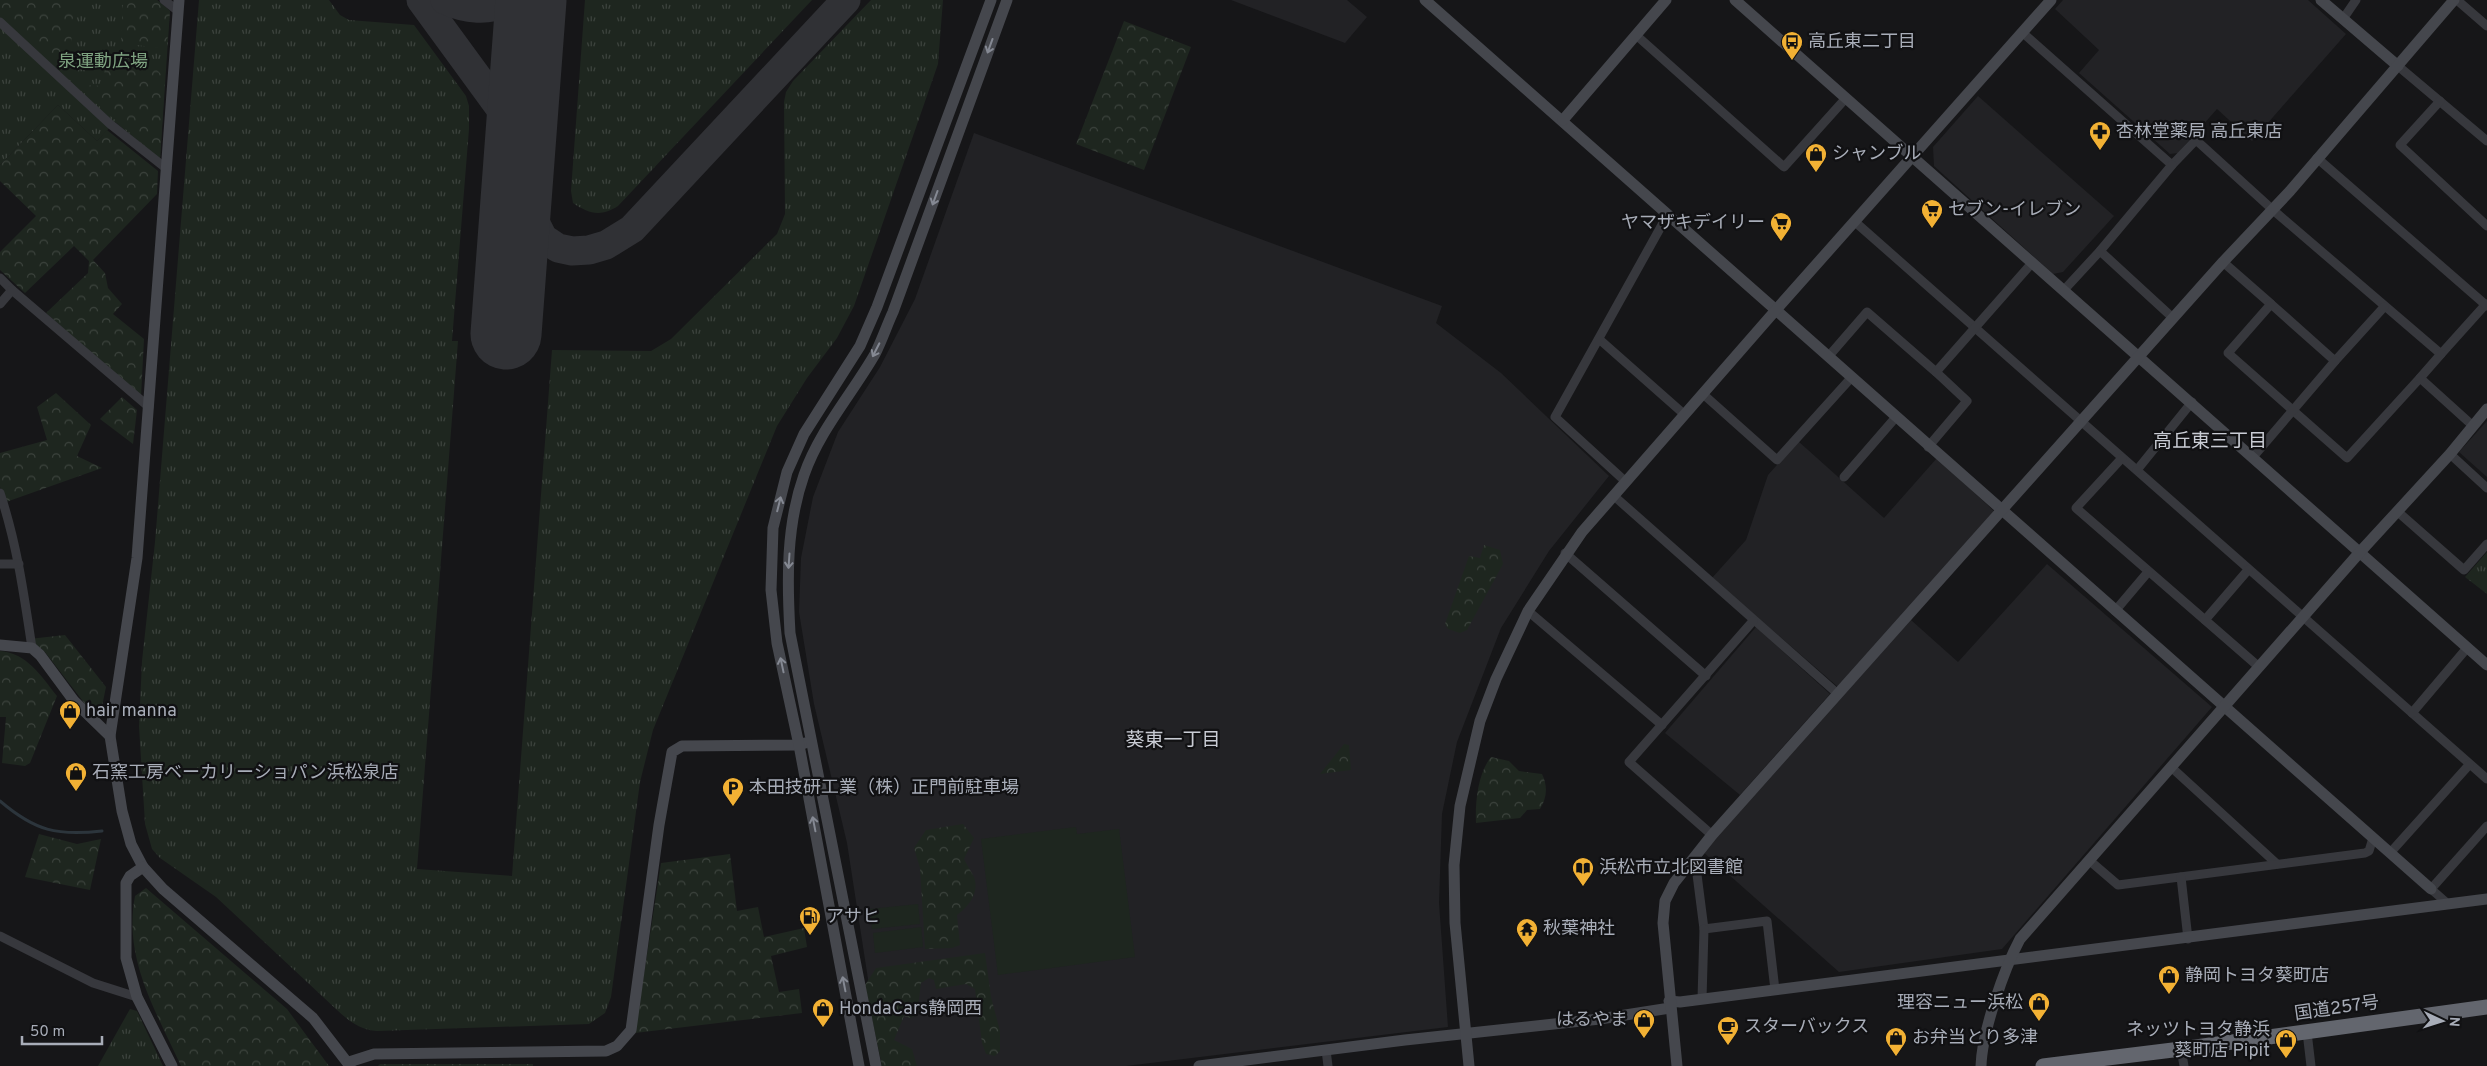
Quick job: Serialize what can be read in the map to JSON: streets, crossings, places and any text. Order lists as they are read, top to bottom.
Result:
{
  "streets": {
    "highway": ["国道257号"]
  },
  "districts": ["高丘東三丁目", "葵東一丁目"],
  "parks": ["泉運動広場"],
  "places": {
    "bus stop": ["高丘東二丁目"],
    "pharmacy": ["杏林堂薬局 高丘東店"],
    "shop": [
      "シャンブル",
      "hair manna",
      "石窯工房ベーカリーショパン浜松泉店",
      "静岡トヨタ葵町店",
      "理容ニュー浜松",
      "HondaCars静岡西",
      "はるやま",
      "お弁当とり多津",
      "ネッツトヨタ静浜 葵町店 Pipit"
    ],
    "supermarket": ["セブン-イレブン", "ヤマザキデイリー"],
    "parking": ["本田技研工業（株）正門前駐車場"],
    "library": ["浜松市立北図書館"],
    "fuel station": ["アサヒ"],
    "temple": ["秋葉神社"],
    "cafe": ["スターバックス"]
  },
  "scale_bar": "50 m",
  "north": "right"
}
